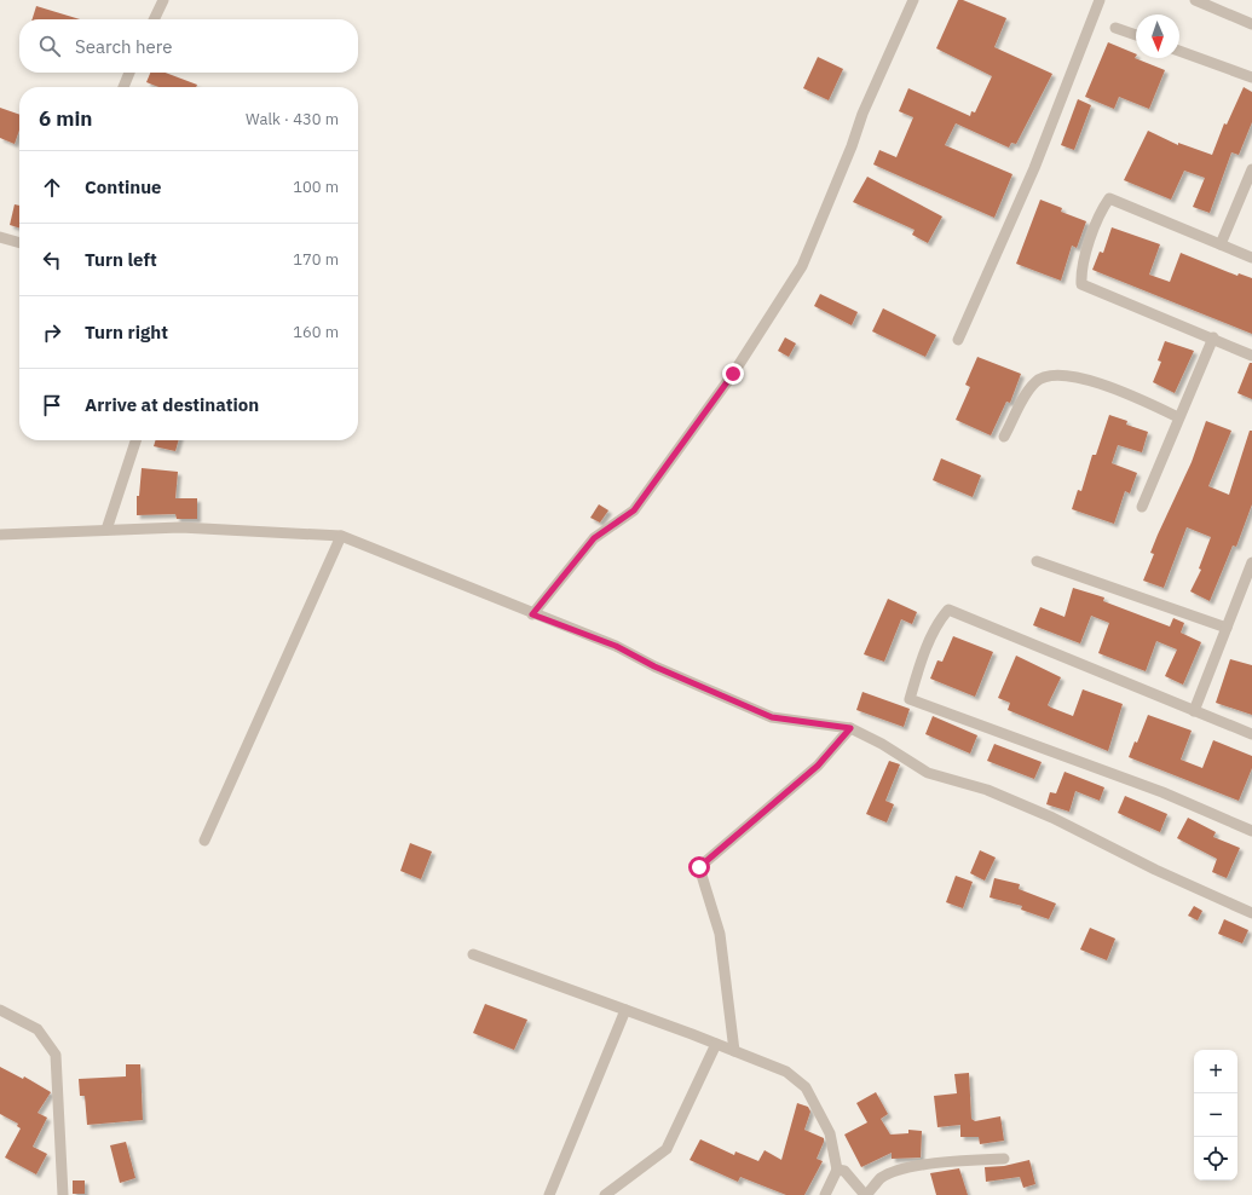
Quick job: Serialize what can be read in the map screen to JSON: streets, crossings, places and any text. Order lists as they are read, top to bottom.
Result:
{
  "north": "bottom",
  "page": {
    "search": "Search here",
    "heading": ["6 min", "Walk · 430 m"],
    "list": [
      ["Continue", "100 m"],
      ["Turn left", "170 m"],
      ["Turn right", "160 m"],
      "Arrive at destination"
    ],
    "map_buttons": ["+", "−"]
  }
}
